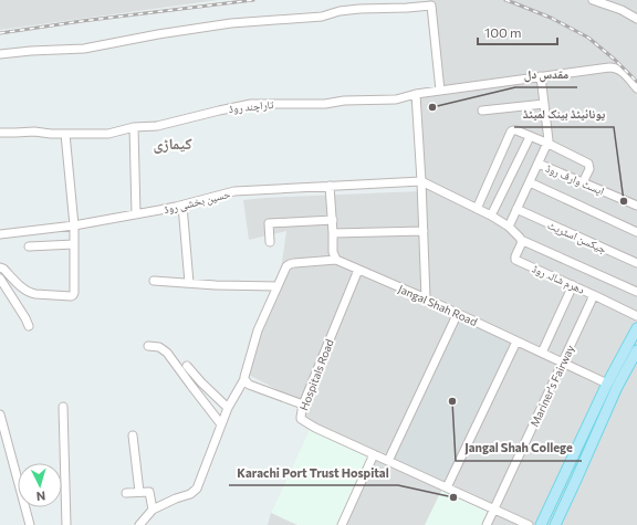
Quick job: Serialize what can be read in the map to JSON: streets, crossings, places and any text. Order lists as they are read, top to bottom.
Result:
{
  "streets": {
    "street": [
      "تاراچند روڈ",
      "ایسٹ وارف روڈ",
      "حسین بخشی روڈ",
      "جیکسن اسٹریٹ",
      "دھرم شالہ روڈ",
      "Jangal Shah Road",
      "Hospitals Road",
      "Mariner's Fairway"
    ]
  },
  "crossings": [
    ["دھرم شالہ روڈ", "Mariner's Fairway"],
    ["Jangal Shah Road", "Hospitals Road"],
    ["Jangal Shah Road", "Mariner's Fairway"],
    ["Hospitals Road", "Mariner's Fairway"]
  ],
  "districts": ["کیماڑی"],
  "places": [
    "مقدس دل",
    "یونائیٹڈ بینک لمیٹڈ",
    "Jangal Shah College",
    "Karachi Port Trust Hospital"
  ],
  "scale_bar": "100 m",
  "north": "bottom"
}
